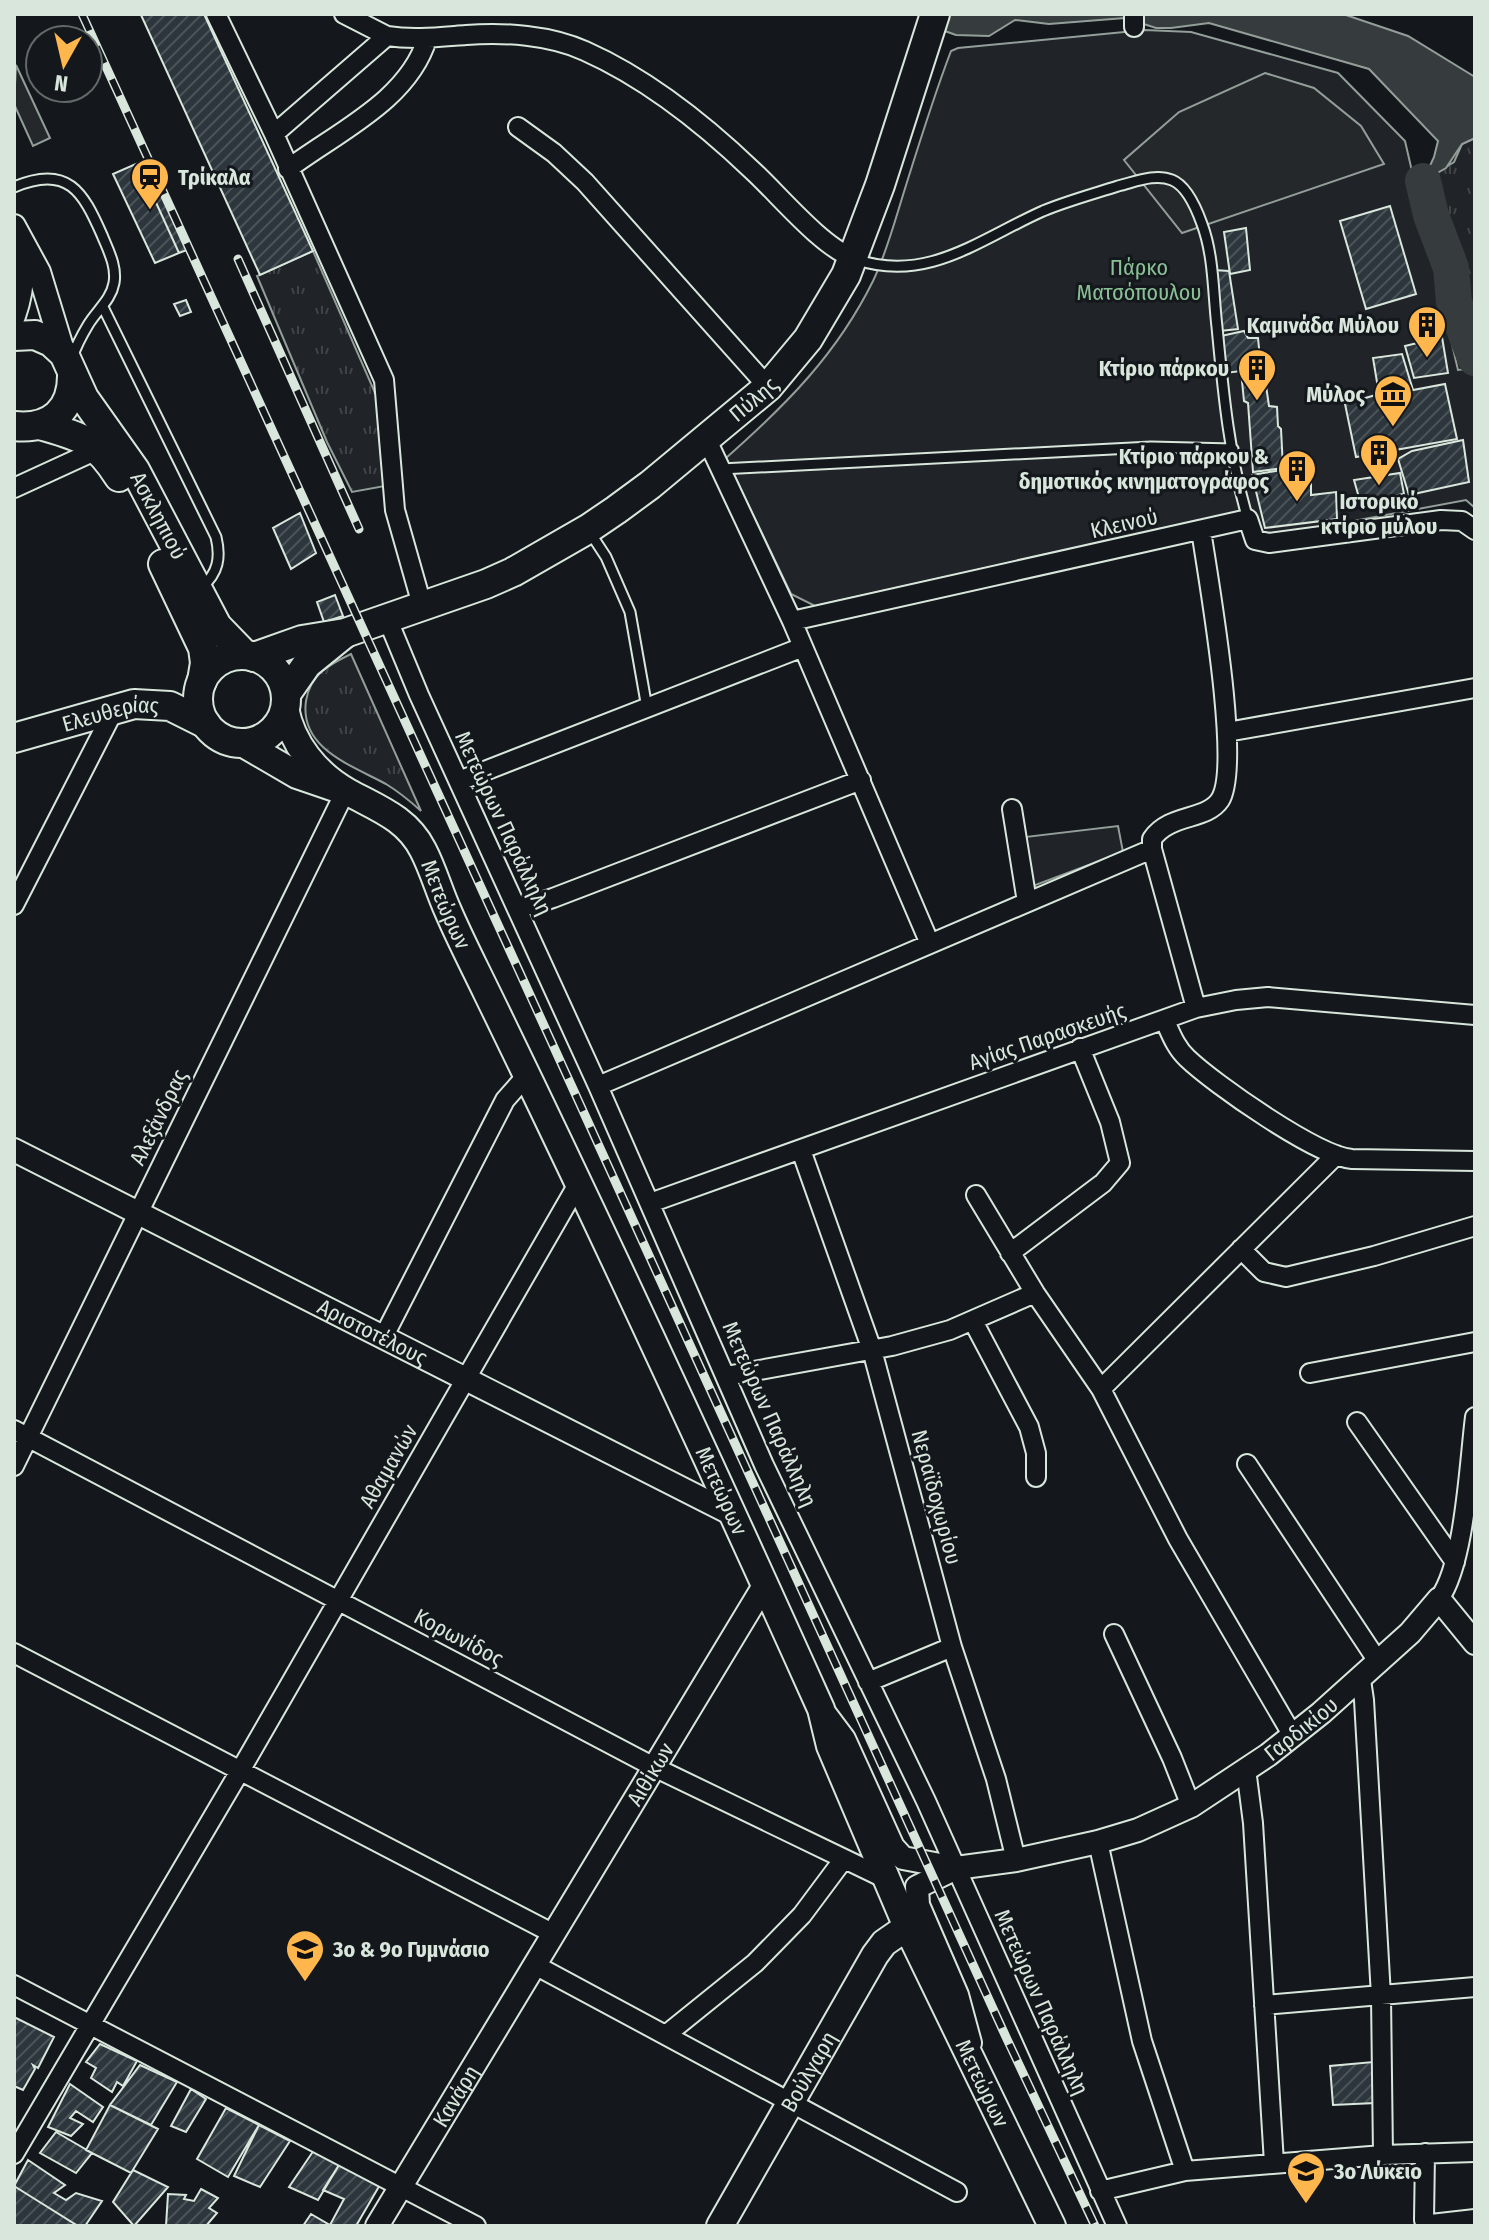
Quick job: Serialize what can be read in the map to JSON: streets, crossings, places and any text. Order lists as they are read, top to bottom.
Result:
{
  "streets": {
    "main road": [
      "Πύλης",
      "Ασκληπιού",
      "Ελευθερίας",
      "Μετεώρων",
      "Βούλγαρη"
    ],
    "street": [
      "Κλεινού",
      "Μετεώρων Παράλληλη",
      "Αγίας Παρασκευής",
      "Αλεξάνδρας",
      "Αριστοτέλους",
      "Αθαμανών",
      "Νεραϊδοχωρίου",
      "Κορωνίδος",
      "Γαρδικίου",
      "Αιθίκων",
      "Κανάρη"
    ]
  },
  "crossings": [
    ["Πύλης", "Μετεώρων Παράλληλη"],
    ["Ασκληπιού", "Ελευθερίας"],
    ["Ασκληπιού", "Μετεώρων"],
    ["Ελευθερίας", "Μετεώρων"],
    ["Μετεώρων Παράλληλη", "Αγίας Παρασκευής"],
    ["Μετεώρων Παράλληλη", "Γαρδικίου"],
    ["Μετεώρων", "Αλεξάνδρας"],
    ["Μετεώρων", "Αριστοτέλους"],
    ["Μετεώρων", "Αθαμανών"],
    ["Μετεώρων", "Κορωνίδος"],
    ["Μετεώρων", "Αιθίκων"],
    ["Μετεώρων", "Βούλγαρη"],
    ["Αγίας Παρασκευής", "Νεραϊδοχωρίου"],
    ["Αλεξάνδρας", "Αριστοτέλους"],
    ["Αλεξάνδρας", "Κορωνίδος"],
    ["Αριστοτέλους", "Αθαμανών"],
    ["Αθαμανών", "Κορωνίδος"],
    ["Νεραϊδοχωρίου", "Γαρδικίου"],
    ["Κορωνίδος", "Αιθίκων"],
    ["Αιθίκων", "Κανάρη"]
  ],
  "parks": ["Πάρκο Ματσόπουλου"],
  "places": {
    "station": ["Τρίκαλα"],
    "building": [
      "Καμινάδα Μύλου",
      "Κτίριο πάρκου",
      "Ιστορικό κτίριο μύλου",
      "Κτίριο πάρκου & δημοτικός κινηματογράφος"
    ],
    "museum": ["Μύλος"],
    "school or university": ["3ο & 9ο Γυμνάσιο", "3ο Λύκειο"]
  },
  "north": "bottom"
}
